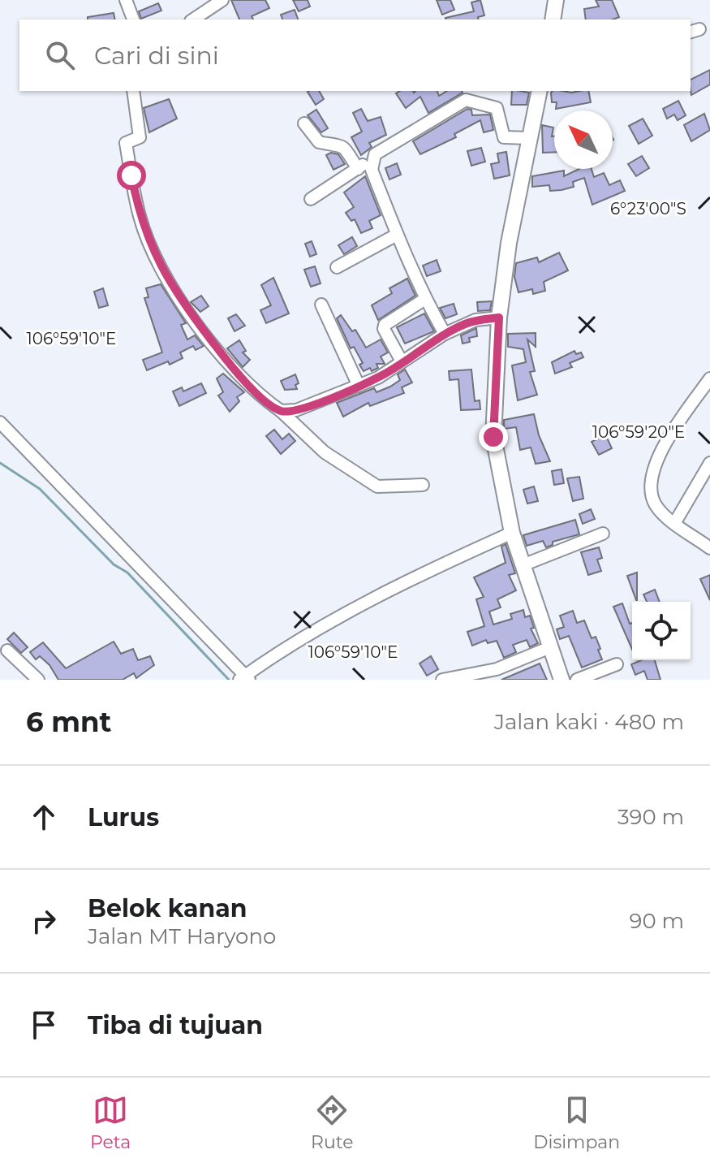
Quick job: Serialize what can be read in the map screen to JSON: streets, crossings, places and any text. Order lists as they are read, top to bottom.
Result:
{
  "north": "top left",
  "page": {
    "search": "Cari di sini",
    "heading": ["6 mnt", "Jalan kaki · 480 m"],
    "list": [
      ["Lurus", "390 m"],
      ["Belok kanan", "Jalan MT Haryono", "90 m"],
      "Tiba di tujuan"
    ],
    "nav": ["Peta", "Rute", "Disimpan"]
  },
  "coordinates": ["6°23'00\"S", "106°59'10\"E", "106°59'20\"E"]
}
